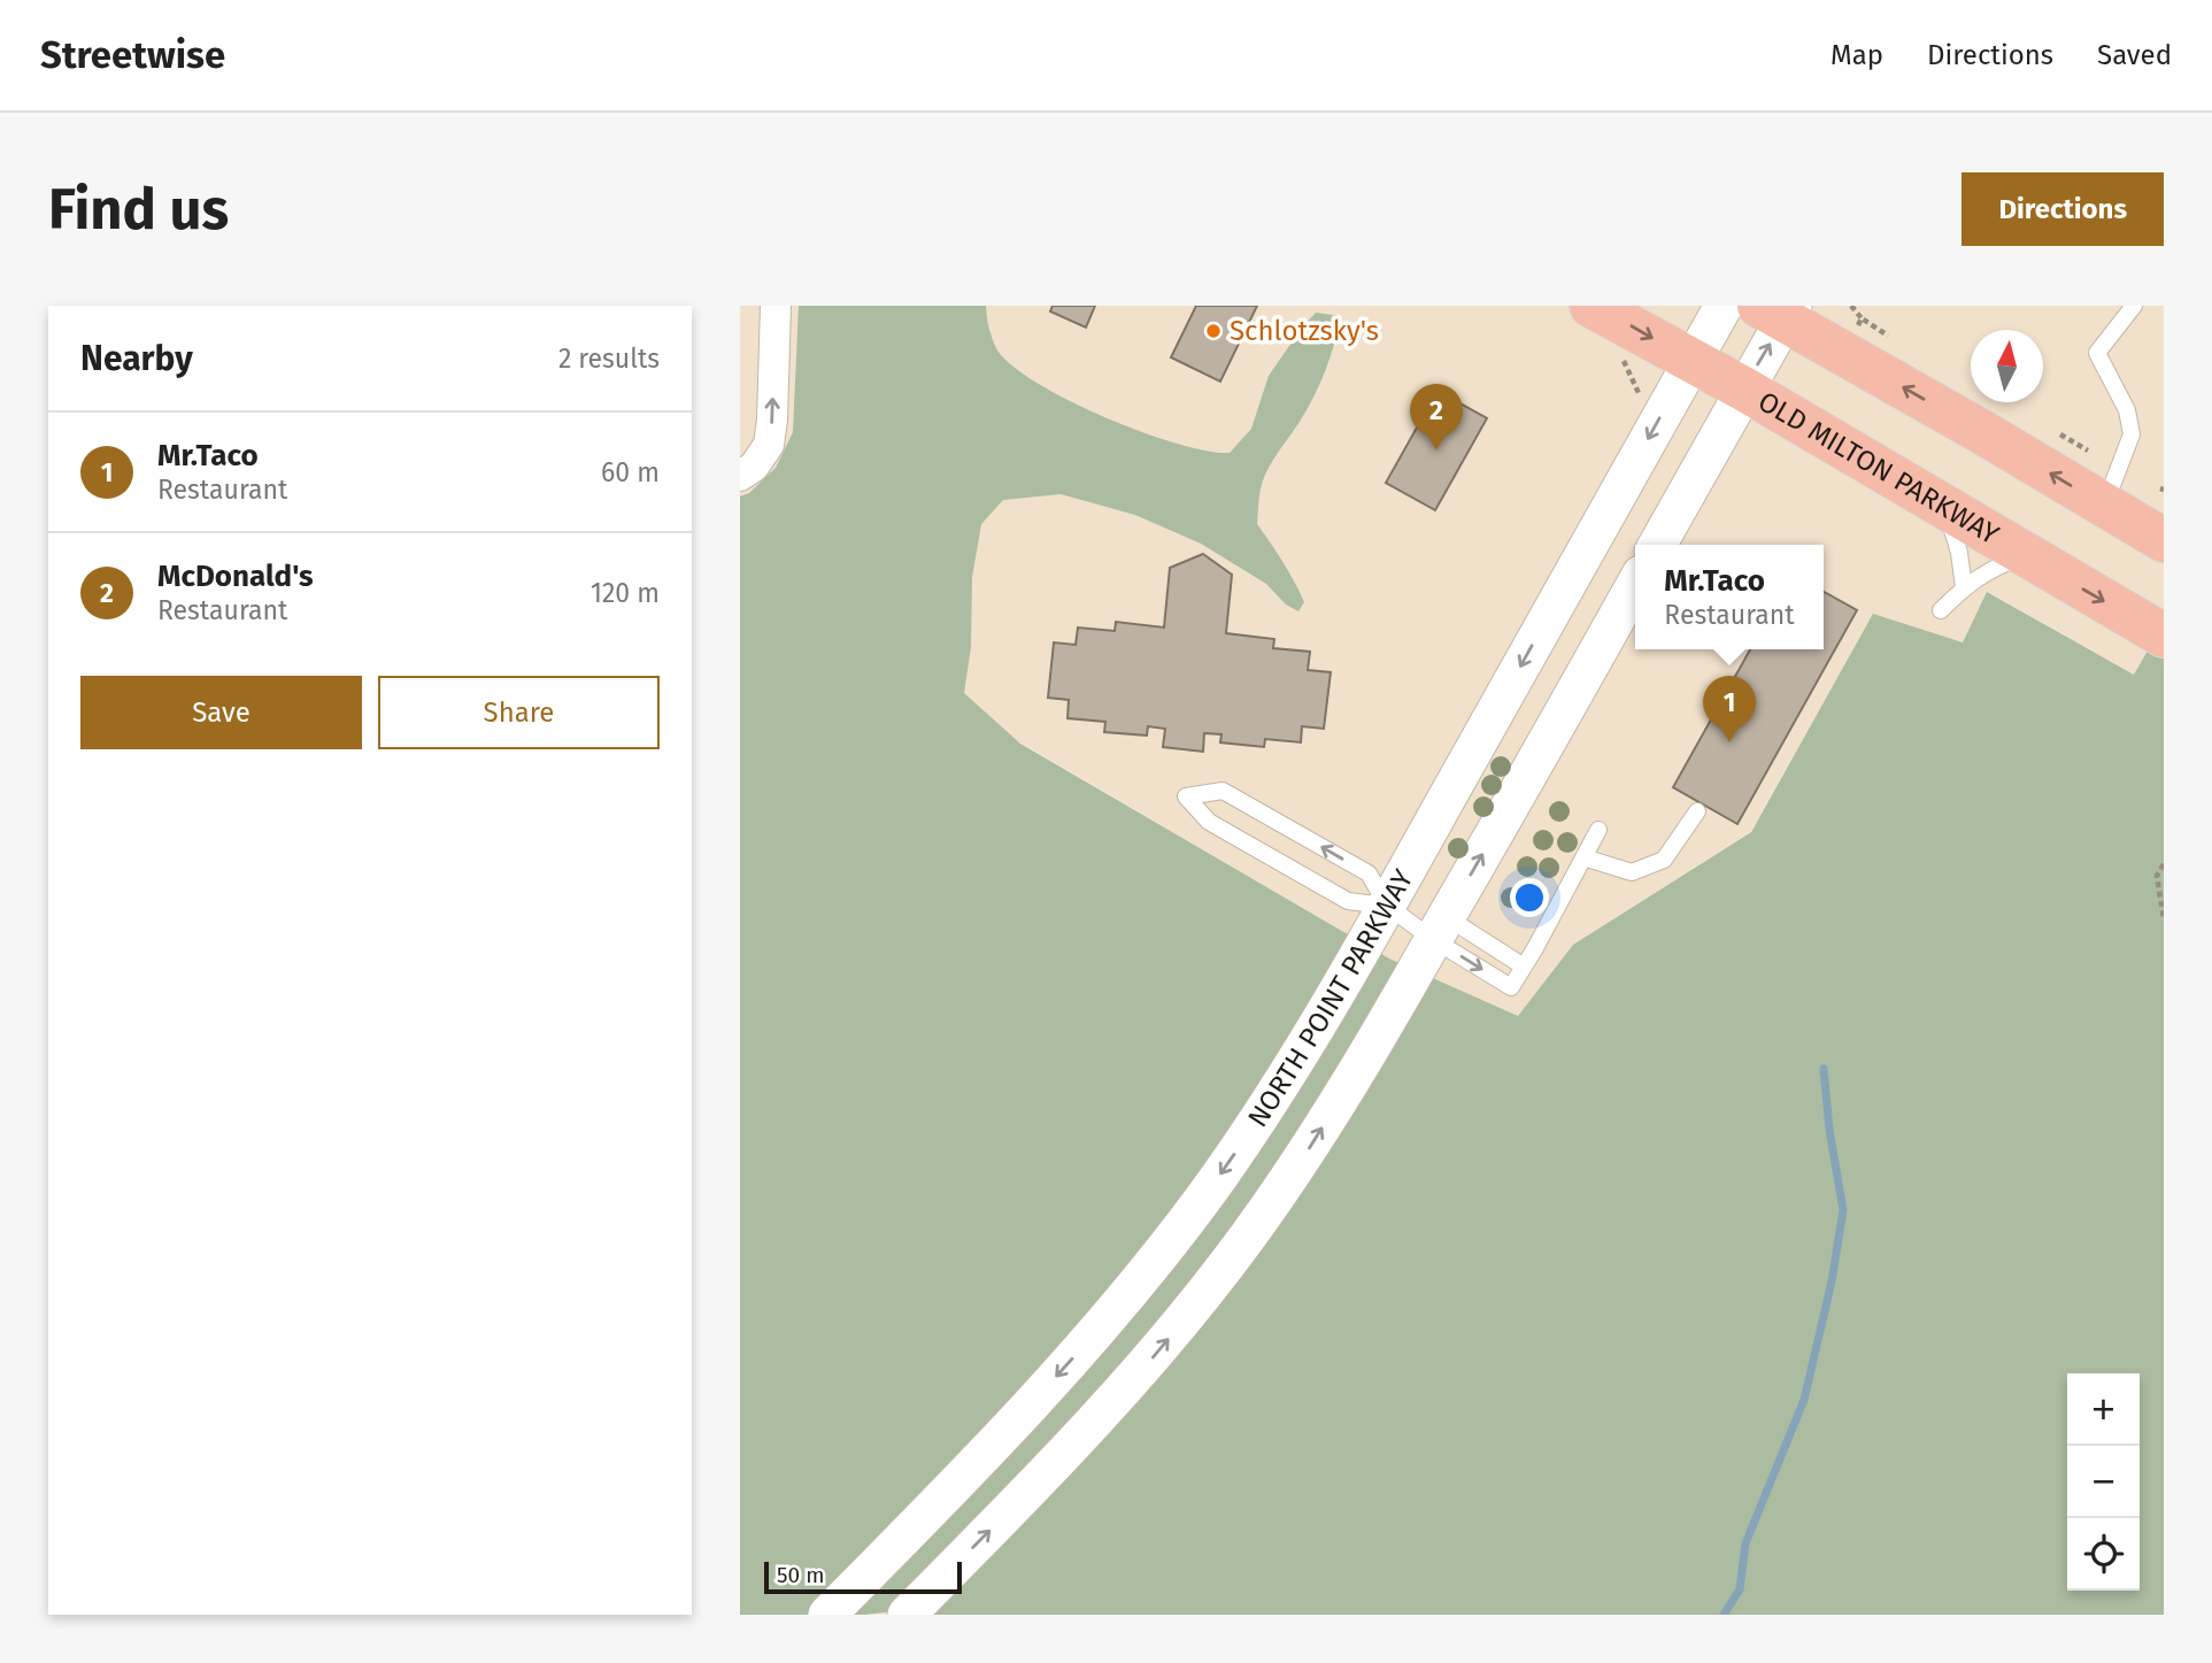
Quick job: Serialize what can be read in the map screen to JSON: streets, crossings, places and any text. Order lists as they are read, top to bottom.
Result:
{
  "streets": {
    "highway": ["OLD MILTON PARKWAY"],
    "street": ["NORTH POINT PARKWAY"]
  },
  "crossings": [
    ["OLD MILTON PARKWAY", "NORTH POINT PARKWAY"]
  ],
  "places": ["Schlotzsky's"],
  "scale_bar": "50 m",
  "north": "top",
  "page": {
    "header": "Streetwise",
    "nav": ["Map", "Directions", "Saved"],
    "buttons": [
      "Directions",
      ["Save", "Share"]
    ],
    "title": "Find us",
    "heading": ["Nearby", "2 results"],
    "pins": ["2", "1"],
    "list": [
      {
        "mark": "1",
        "name": "Mr.Taco",
        "note": "Restaurant",
        "value": "60 m"
      },
      {
        "mark": "2",
        "name": "McDonald's",
        "note": "Restaurant",
        "value": "120 m"
      }
    ],
    "popup": ["Mr.Taco", "Restaurant"],
    "map_buttons": ["+", "−"],
    "scale": "50 m"
  }
}
